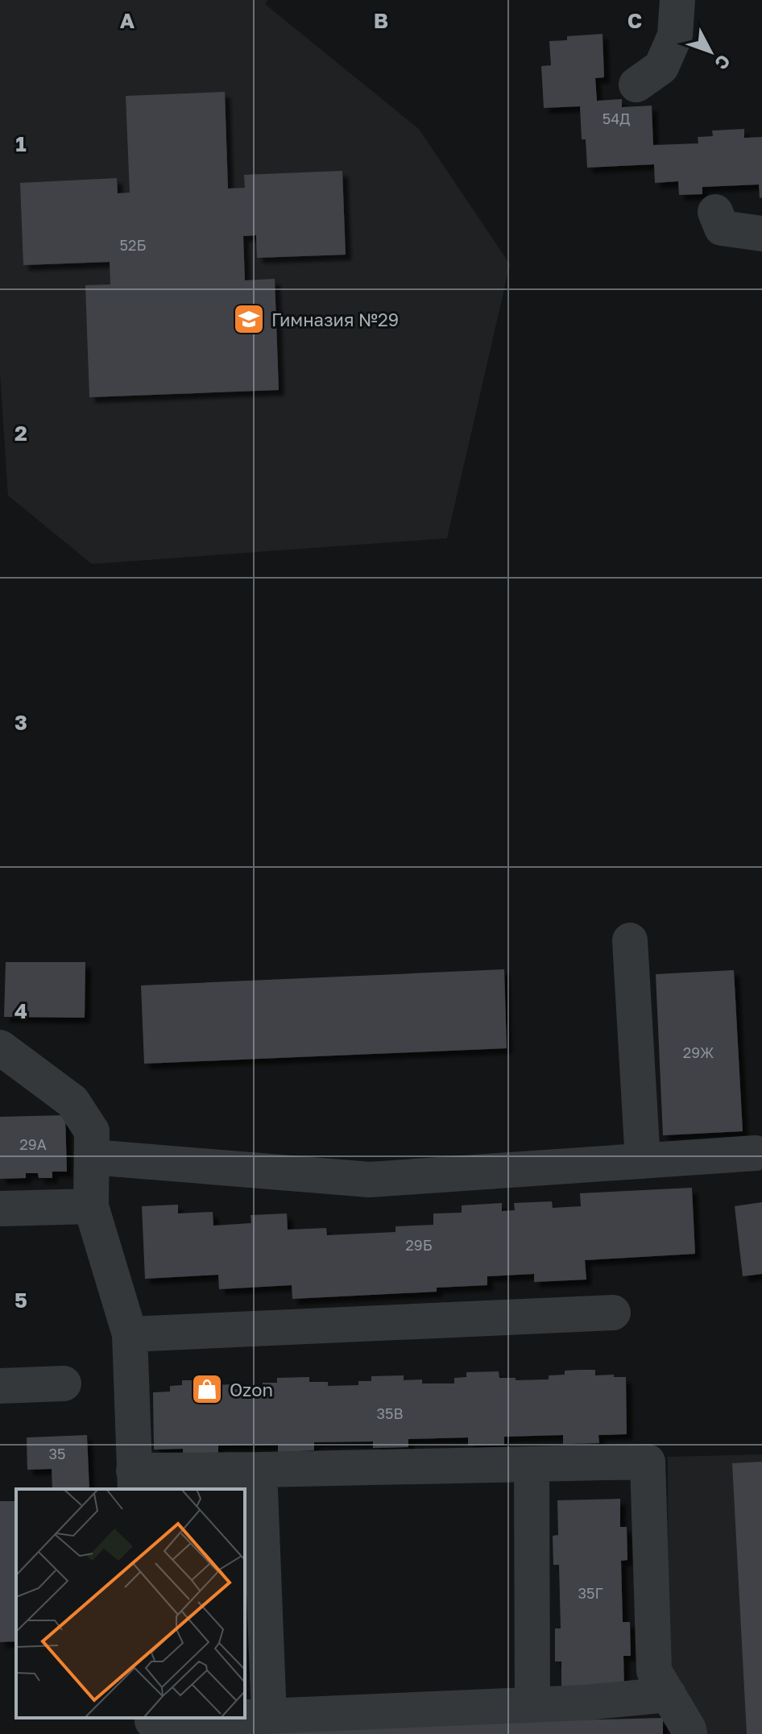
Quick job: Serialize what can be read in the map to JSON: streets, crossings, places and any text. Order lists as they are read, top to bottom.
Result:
{
  "places": {
    "school or university": ["Гимназия №29"],
    "shop": ["Ozon"]
  },
  "house_numbers": [
    "54Д",
    "52Б",
    "29Ж",
    "29А",
    "29Б",
    "35В",
    "35",
    "35Г"
  ],
  "north": "bottom right",
  "grid": {
    "columns": ["A", "B", "C"],
    "rows": [
      "1",
      "2",
      "3",
      "4",
      "5"
    ]
  }
}
